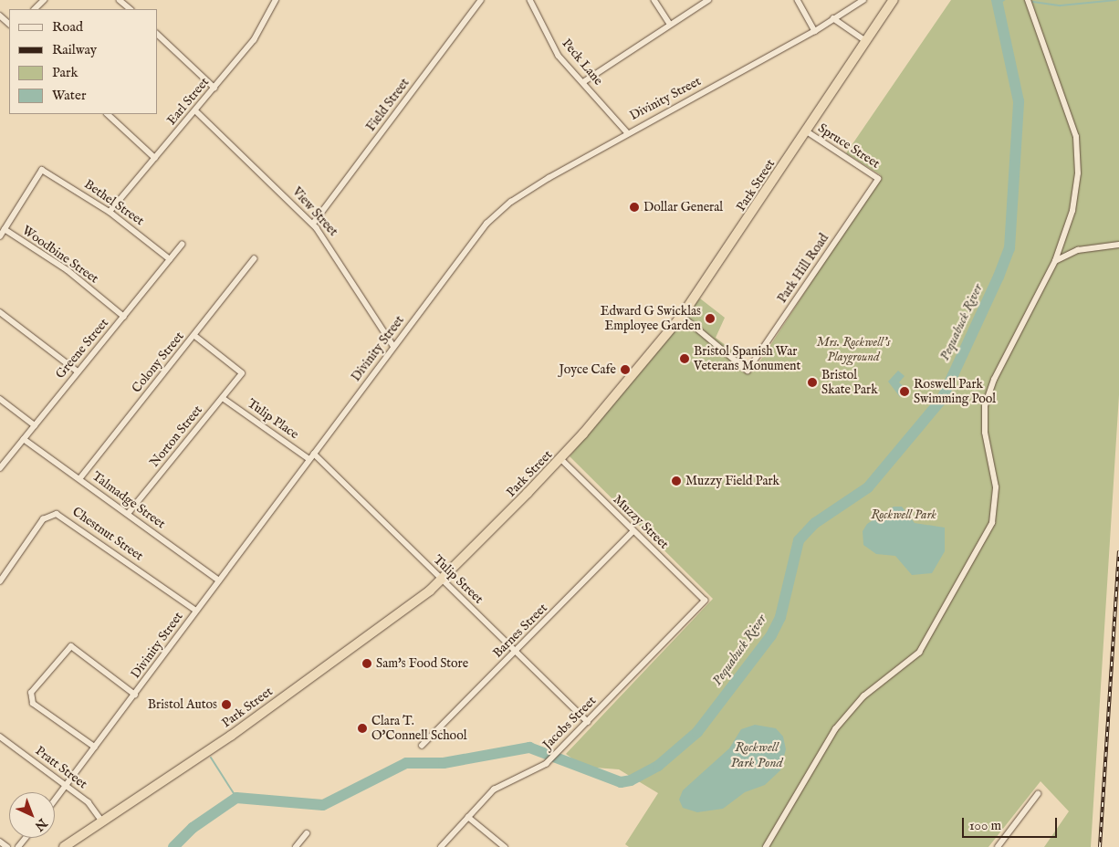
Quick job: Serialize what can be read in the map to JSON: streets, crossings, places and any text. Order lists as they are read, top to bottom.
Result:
{
  "streets": {
    "highway": ["Park Street"],
    "street": [
      "Peck Lane",
      "Divinity Street",
      "Earl Street",
      "Field Street",
      "Spruce Street",
      "Bethel Street",
      "View Street",
      "Woodbine Street",
      "Park Hill Road",
      "Greene Street",
      "Colony Street",
      "Tulip Place",
      "Norton Street",
      "Talmadge Street",
      "Muzzy Street",
      "Chestnut Street",
      "Tulip Street",
      "Barnes Street",
      "Jacobs Street",
      "Pratt Street"
    ]
  },
  "crossings": [
    ["Peck Lane", "Divinity Street"],
    ["Divinity Street", "View Street"],
    ["Divinity Street", "Tulip Place"],
    ["Divinity Street", "Talmadge Street"],
    ["Divinity Street", "Chestnut Street"],
    ["Divinity Street", "Tulip Street"],
    ["Divinity Street", "Pratt Street"],
    ["Earl Street", "Bethel Street"],
    ["Earl Street", "View Street"],
    ["Field Street", "View Street"],
    ["Spruce Street", "Park Street"],
    ["Spruce Street", "Park Hill Road"],
    ["Park Street", "Park Hill Road"],
    ["Park Street", "Muzzy Street"],
    ["Park Street", "Tulip Street"],
    ["Park Street", "Pratt Street"],
    ["Bethel Street", "Woodbine Street"],
    ["Bethel Street", "Greene Street"],
    ["Woodbine Street", "Greene Street"],
    ["Greene Street", "Talmadge Street"],
    ["Colony Street", "Norton Street"],
    ["Colony Street", "Talmadge Street"],
    ["Tulip Place", "Norton Street"],
    ["Norton Street", "Talmadge Street"],
    ["Muzzy Street", "Barnes Street"],
    ["Muzzy Street", "Jacobs Street"],
    ["Tulip Street", "Barnes Street"],
    ["Tulip Street", "Jacobs Street"]
  ],
  "water": ["Pequabuck River", "Rockwell Park Pond"],
  "parks": ["Mrs. Rockwell's Playground", "Rockwell Park"],
  "places": [
    "Dollar General",
    "Edward G Swicklas Employee Garden",
    "Bristol Spanish War Veterans Monument",
    "Joyce Cafe",
    "Bristol Skate Park",
    "Roswell Park Swimming Pool",
    "Muzzy Field Park",
    "Sam's Food Store",
    "Bristol Autos",
    "Clara T. O'Connell School"
  ],
  "legend": [
    "Road",
    "Railway",
    "Park",
    "Water"
  ],
  "scale_bar": "100 m",
  "north": "bottom right"
}
